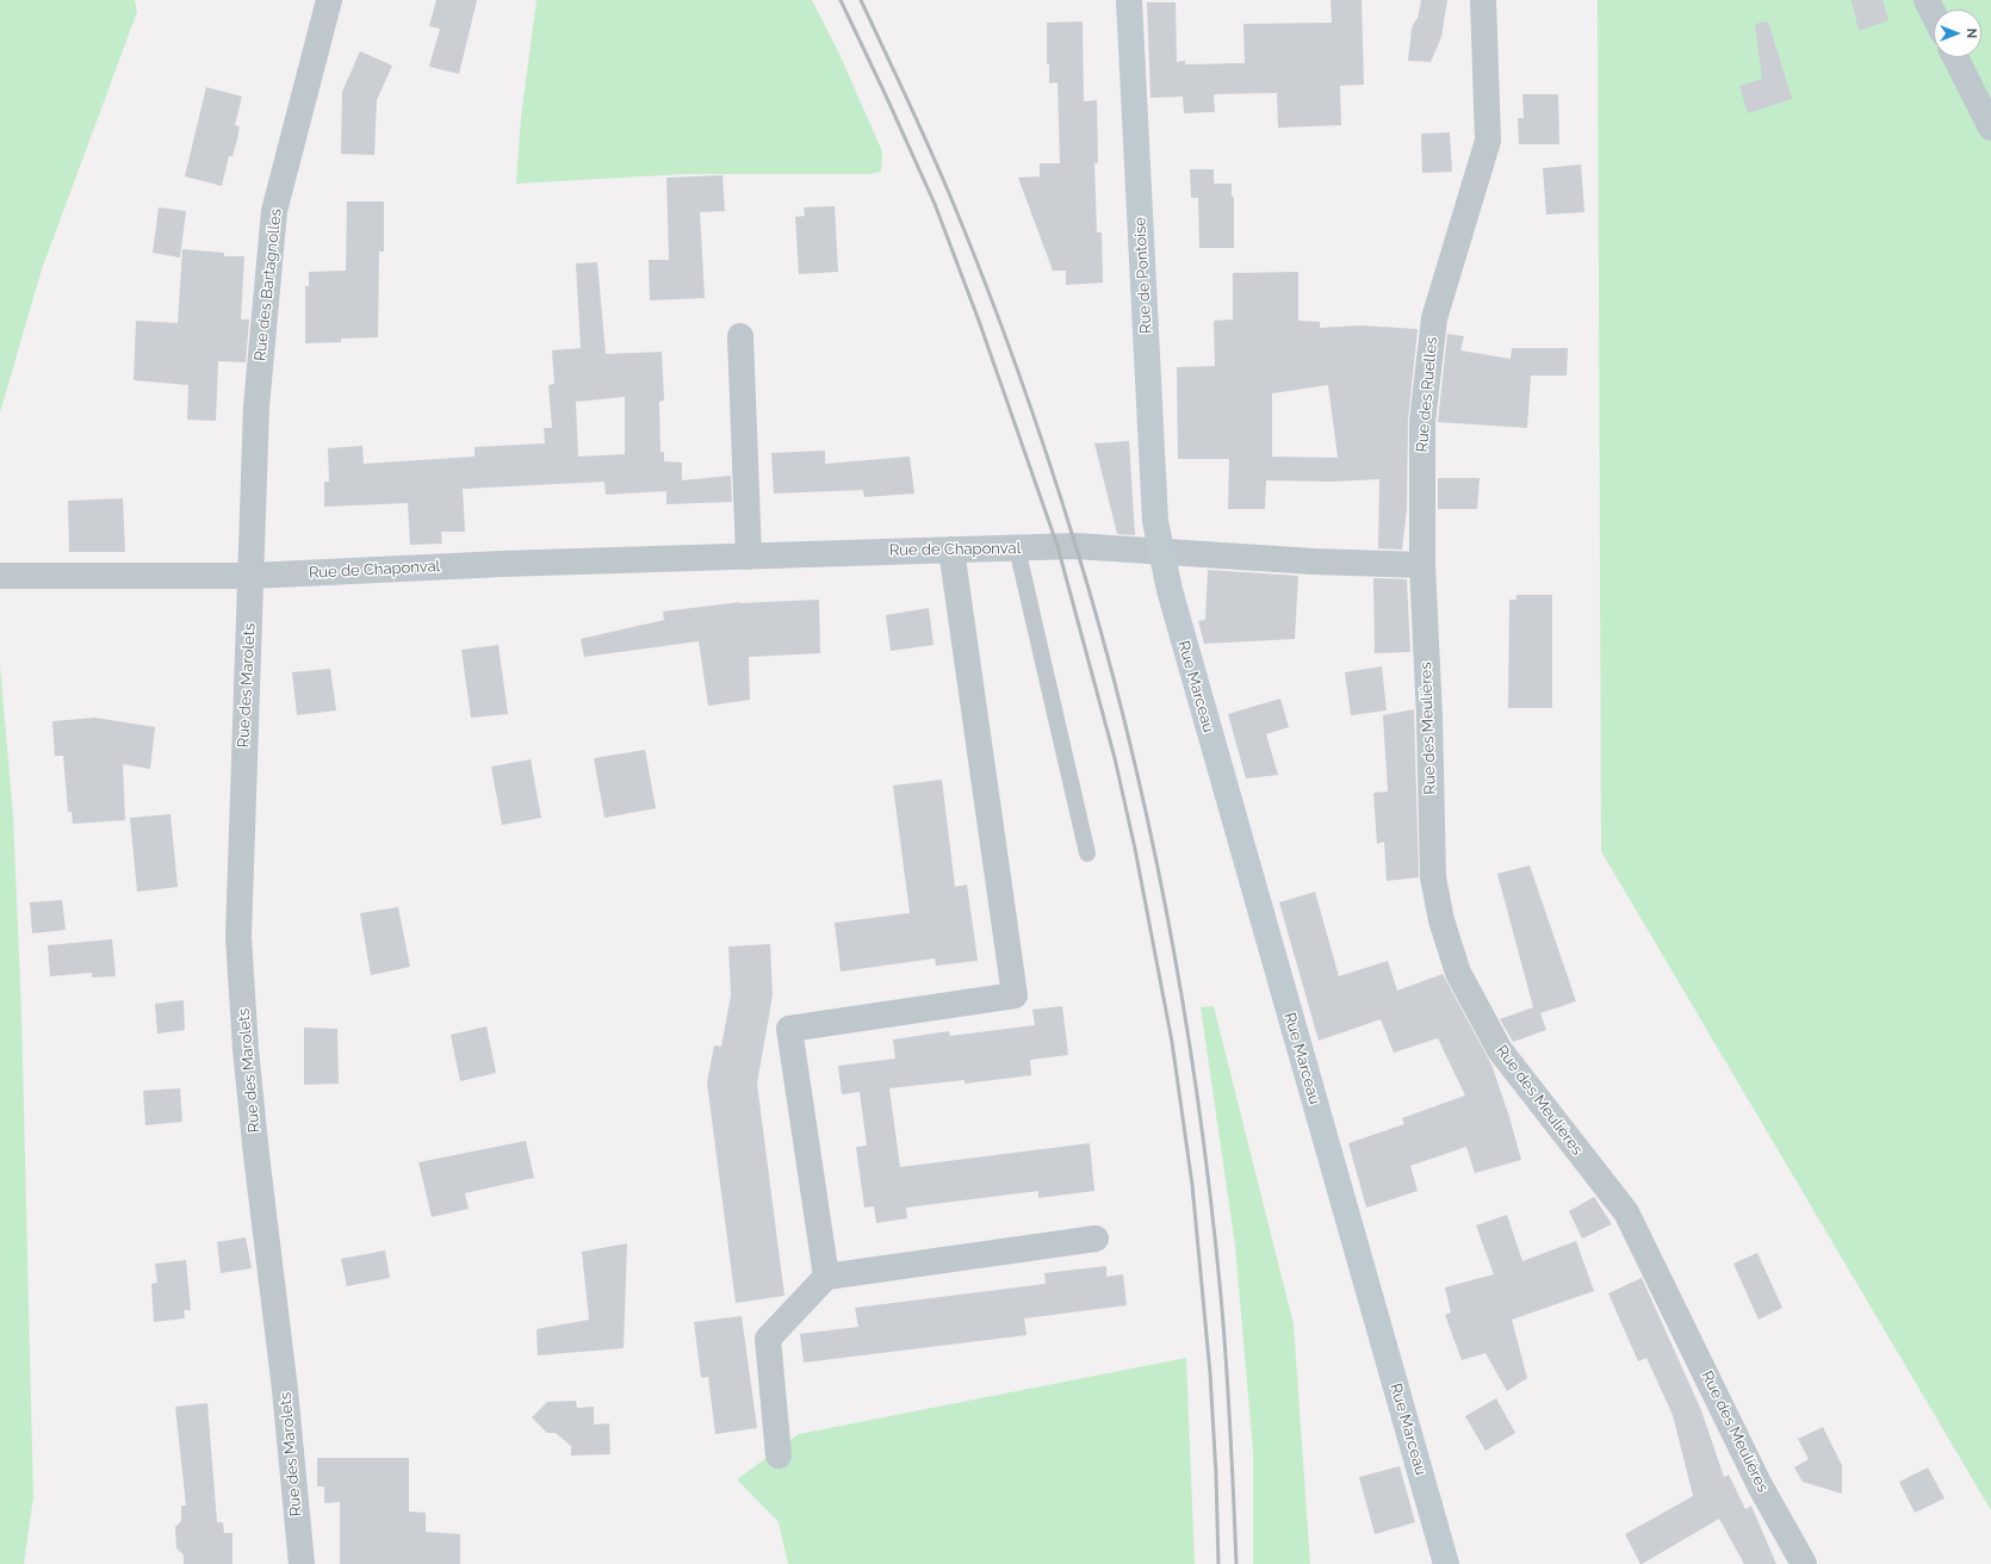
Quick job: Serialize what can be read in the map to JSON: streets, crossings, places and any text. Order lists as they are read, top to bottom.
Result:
{
  "streets": {
    "main road": ["Rue de Pontoise", "Rue Marceau"],
    "street": [
      "Rue des Bartagnolles",
      "Rue des Ruelles",
      "Rue de Chaponval",
      "Rue des Marolets",
      "Rue des Meulières"
    ]
  },
  "crossings": [
    ["Rue de Pontoise", "Rue de Chaponval"],
    ["Rue de Pontoise", "Rue Marceau"],
    ["Rue des Bartagnolles", "Rue de Chaponval"],
    ["Rue des Bartagnolles", "Rue des Marolets"],
    ["Rue des Ruelles", "Rue des Meulières"],
    ["Rue de Chaponval", "Rue des Marolets"],
    ["Rue de Chaponval", "Rue Marceau"]
  ],
  "north": "right"
}
